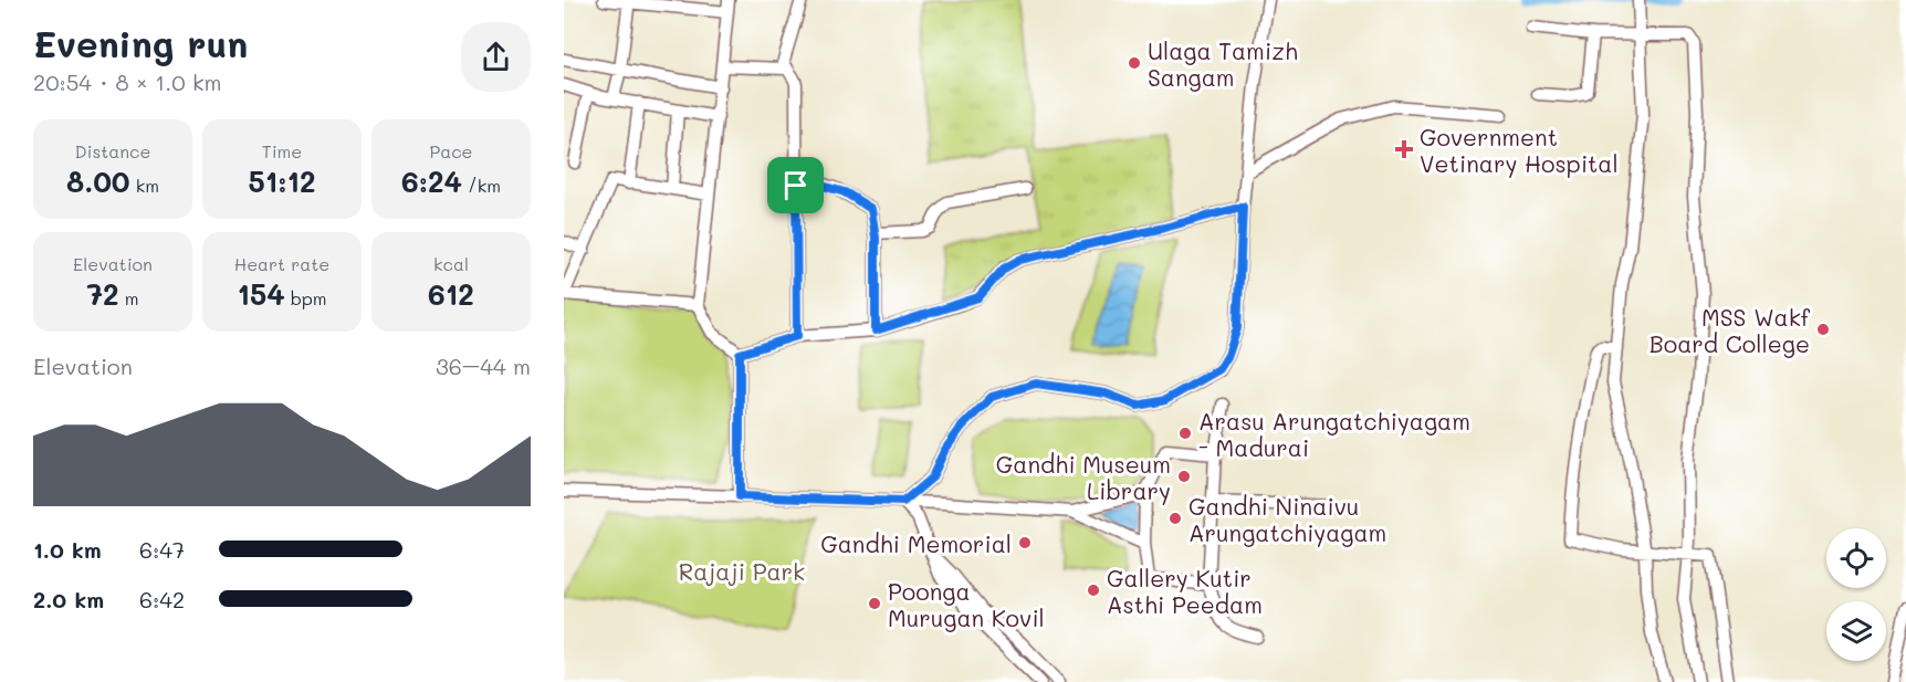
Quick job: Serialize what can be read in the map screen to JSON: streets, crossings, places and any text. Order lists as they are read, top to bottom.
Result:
{
  "parks": ["Rajaji Park"],
  "places": {
    "other": [
      "Ulaga Tamizh Sangam",
      "MSS Wakf Board College",
      "Arasu Arungatchiyagam - Madurai",
      "Gandhi Museum Library",
      "Gandhi Ninaivu Arungatchiyagam",
      "Gandhi Memorial",
      "Gallery Kutir Asthi Peedam",
      "Poonga Murugan Kovil"
    ],
    "health": ["Government Vetinary Hospital"]
  },
  "page": {
    "heading": ["Evening run", "20:54 · 8 × 1.0 km"],
    "stats": [
      ["Distance", "8.00 km"],
      ["Time", "51:12"],
      ["Pace", "6:24 /km"],
      ["Elevation", "72 m"],
      ["Heart rate", "154 bpm"],
      ["kcal", "612"]
    ],
    "chart": ["Elevation", "36–44 m"],
    "list": [
      {
        "name": "1.0 km",
        "note": "6:47"
      },
      {
        "name": "2.0 km",
        "note": "6:42"
      }
    ]
  }
}
